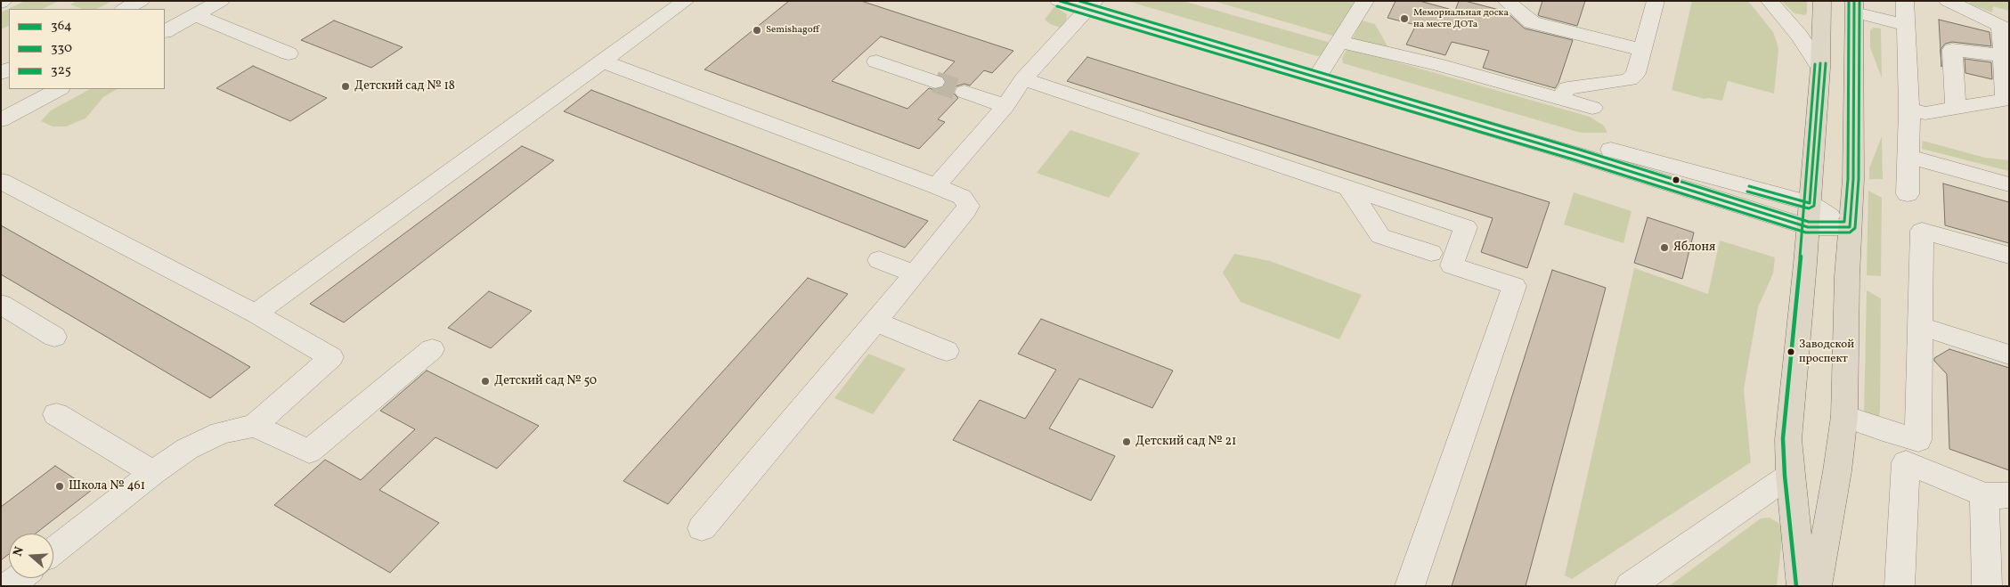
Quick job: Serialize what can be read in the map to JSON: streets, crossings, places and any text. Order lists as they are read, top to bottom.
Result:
{
  "places": [
    "Мемориальная доска на месте ДОТа",
    "Semishagoff",
    "Детский сад № 18",
    "Яблоня",
    "Заводской проспект",
    "Детский сад № 50",
    "Детский сад № 21",
    "Школа № 461"
  ],
  "lines": ["transit line 364", "transit line 330", "transit line 325"],
  "legend": ["364", "330", "325"],
  "north": "left"
}
